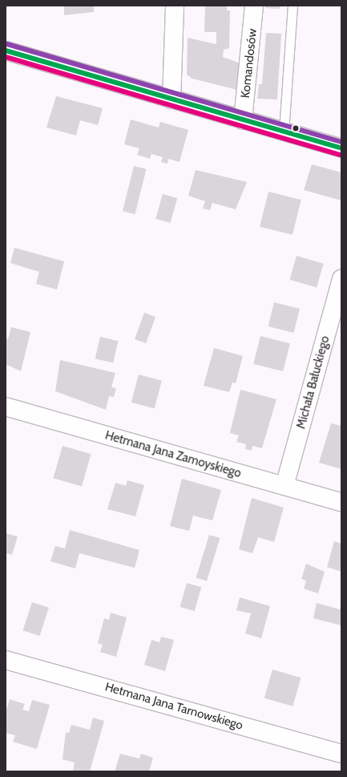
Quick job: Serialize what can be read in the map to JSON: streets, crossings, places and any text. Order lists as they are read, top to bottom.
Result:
{
  "streets": {
    "street": [
      "Komandosów",
      "Michała Bałuckiego",
      "Hetmana Jana Zamoyskiego",
      "Hetmana Jana Tarnowskiego"
    ]
  },
  "crossings": [
    ["Michała Bałuckiego", "Hetmana Jana Zamoyskiego"]
  ]
}
